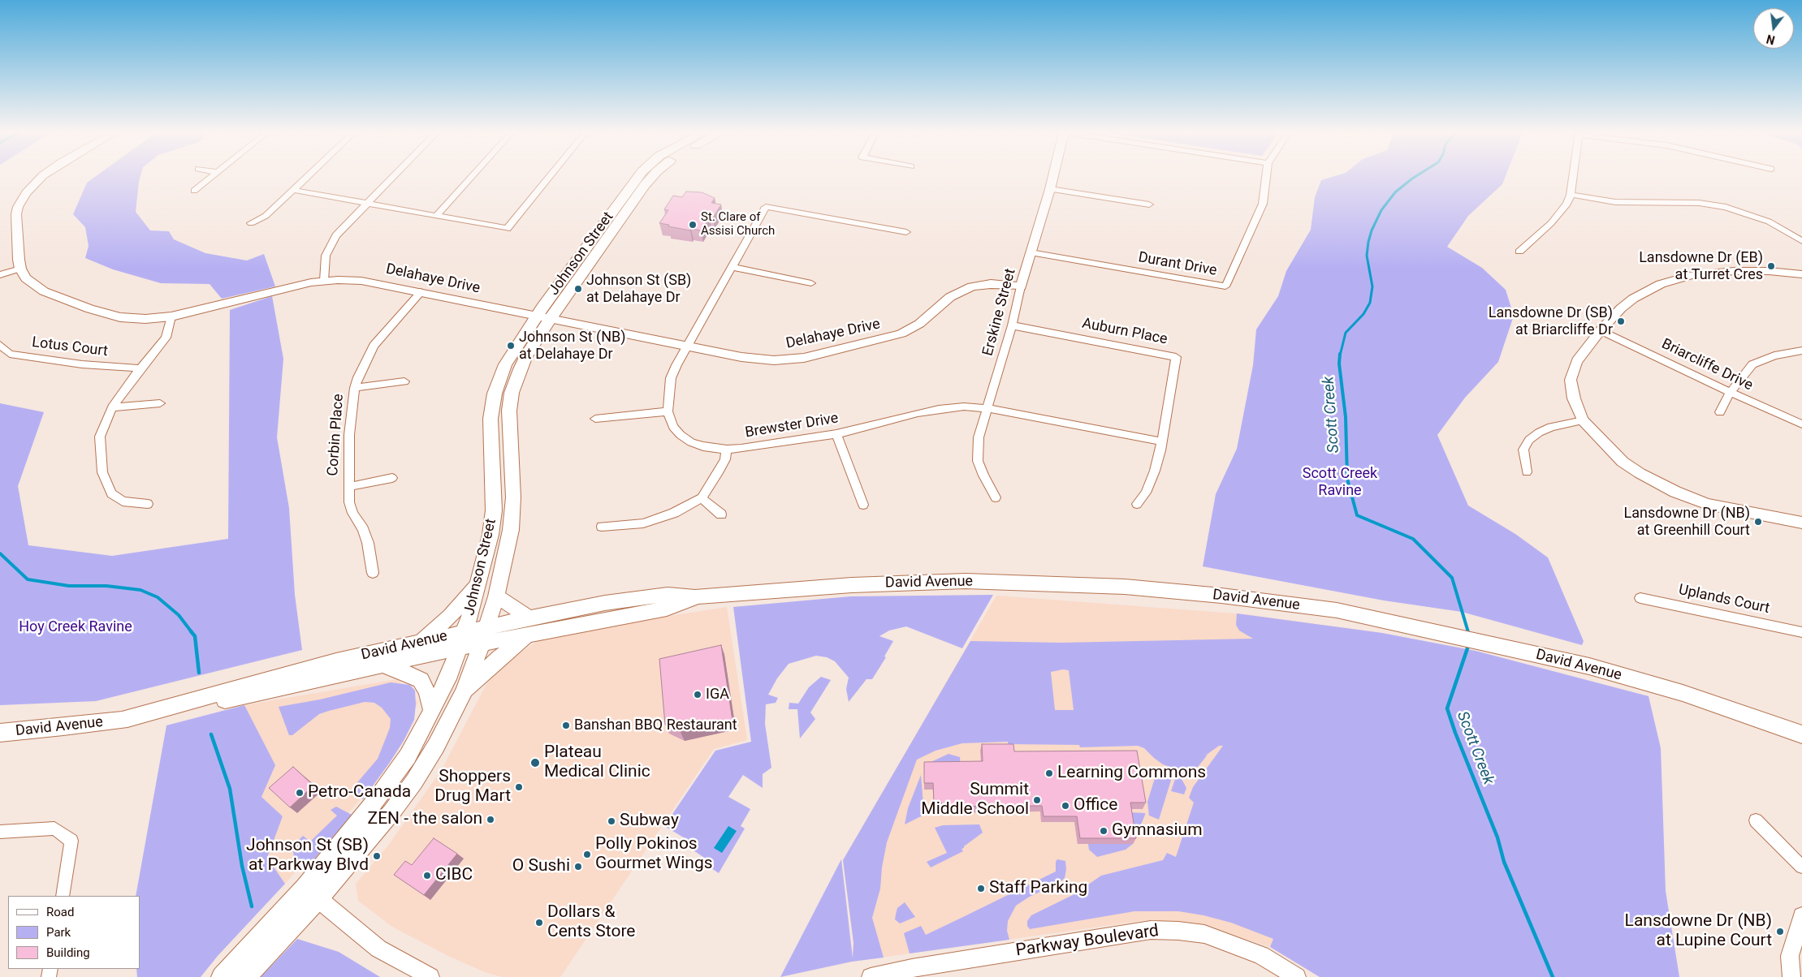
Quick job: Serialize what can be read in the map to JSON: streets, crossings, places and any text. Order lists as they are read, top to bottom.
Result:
{
  "streets": {
    "main road": ["Johnson Street", "David Avenue"],
    "street": [
      "Durant Drive",
      "Delahaye Drive",
      "Erskine Street",
      "Auburn Place",
      "Lotus Court",
      "Briarcliffe Drive",
      "Brewster Drive",
      "Corbin Place",
      "Uplands Court",
      "Parkway Boulevard"
    ]
  },
  "crossings": [
    ["Johnson Street", "Delahaye Drive"],
    ["Johnson Street", "David Avenue"],
    ["Durant Drive", "Erskine Street"],
    ["Delahaye Drive", "Erskine Street"],
    ["Delahaye Drive", "Brewster Drive"],
    ["Delahaye Drive", "Corbin Place"],
    ["Erskine Street", "Auburn Place"],
    ["Erskine Street", "Brewster Drive"],
    ["Auburn Place", "Brewster Drive"]
  ],
  "water": ["Scott Creek"],
  "parks": ["Scott Creek Ravine", "Hoy Creek Ravine"],
  "places": [
    "St. Clare of Assisi Church",
    "Lansdowne Dr (EB) at Turret Cres",
    "Johnson St (SB) at Delahaye Dr",
    "Lansdowne Dr (SB) at Briarcliffe Dr",
    "Johnson St (NB) at Delahaye Dr",
    "Lansdowne Dr (NB) at Greenhill Court",
    "IGA",
    "Banshan BBQ Restaurant",
    "Plateau Medical Clinic",
    "Learning Commons",
    "Shoppers Drug Mart",
    "Petro-Canada",
    "Summit Middle School",
    "Office",
    "ZEN - the salon",
    "Subway",
    "Gymnasium",
    "Polly Pokinos Gourmet Wings",
    "Johnson St (SB) at Parkway Blvd",
    "O Sushi",
    "CIBC",
    "Staff Parking",
    "Dollars & Cents Store",
    "Lansdowne Dr (NB) at Lupine Court"
  ],
  "legend": ["Road", "Park", "Building"],
  "north": "bottom"
}
